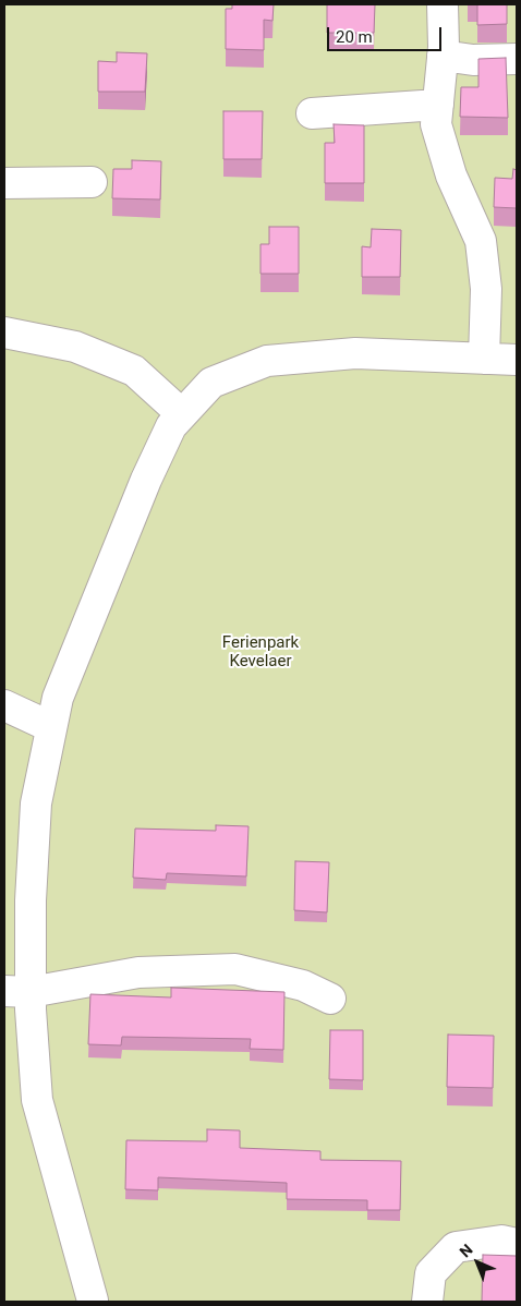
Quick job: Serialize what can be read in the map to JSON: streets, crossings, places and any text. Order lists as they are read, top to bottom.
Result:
{
  "parks": ["Ferienpark Kevelaer"],
  "scale_bar": "20 m",
  "north": "top left"
}
